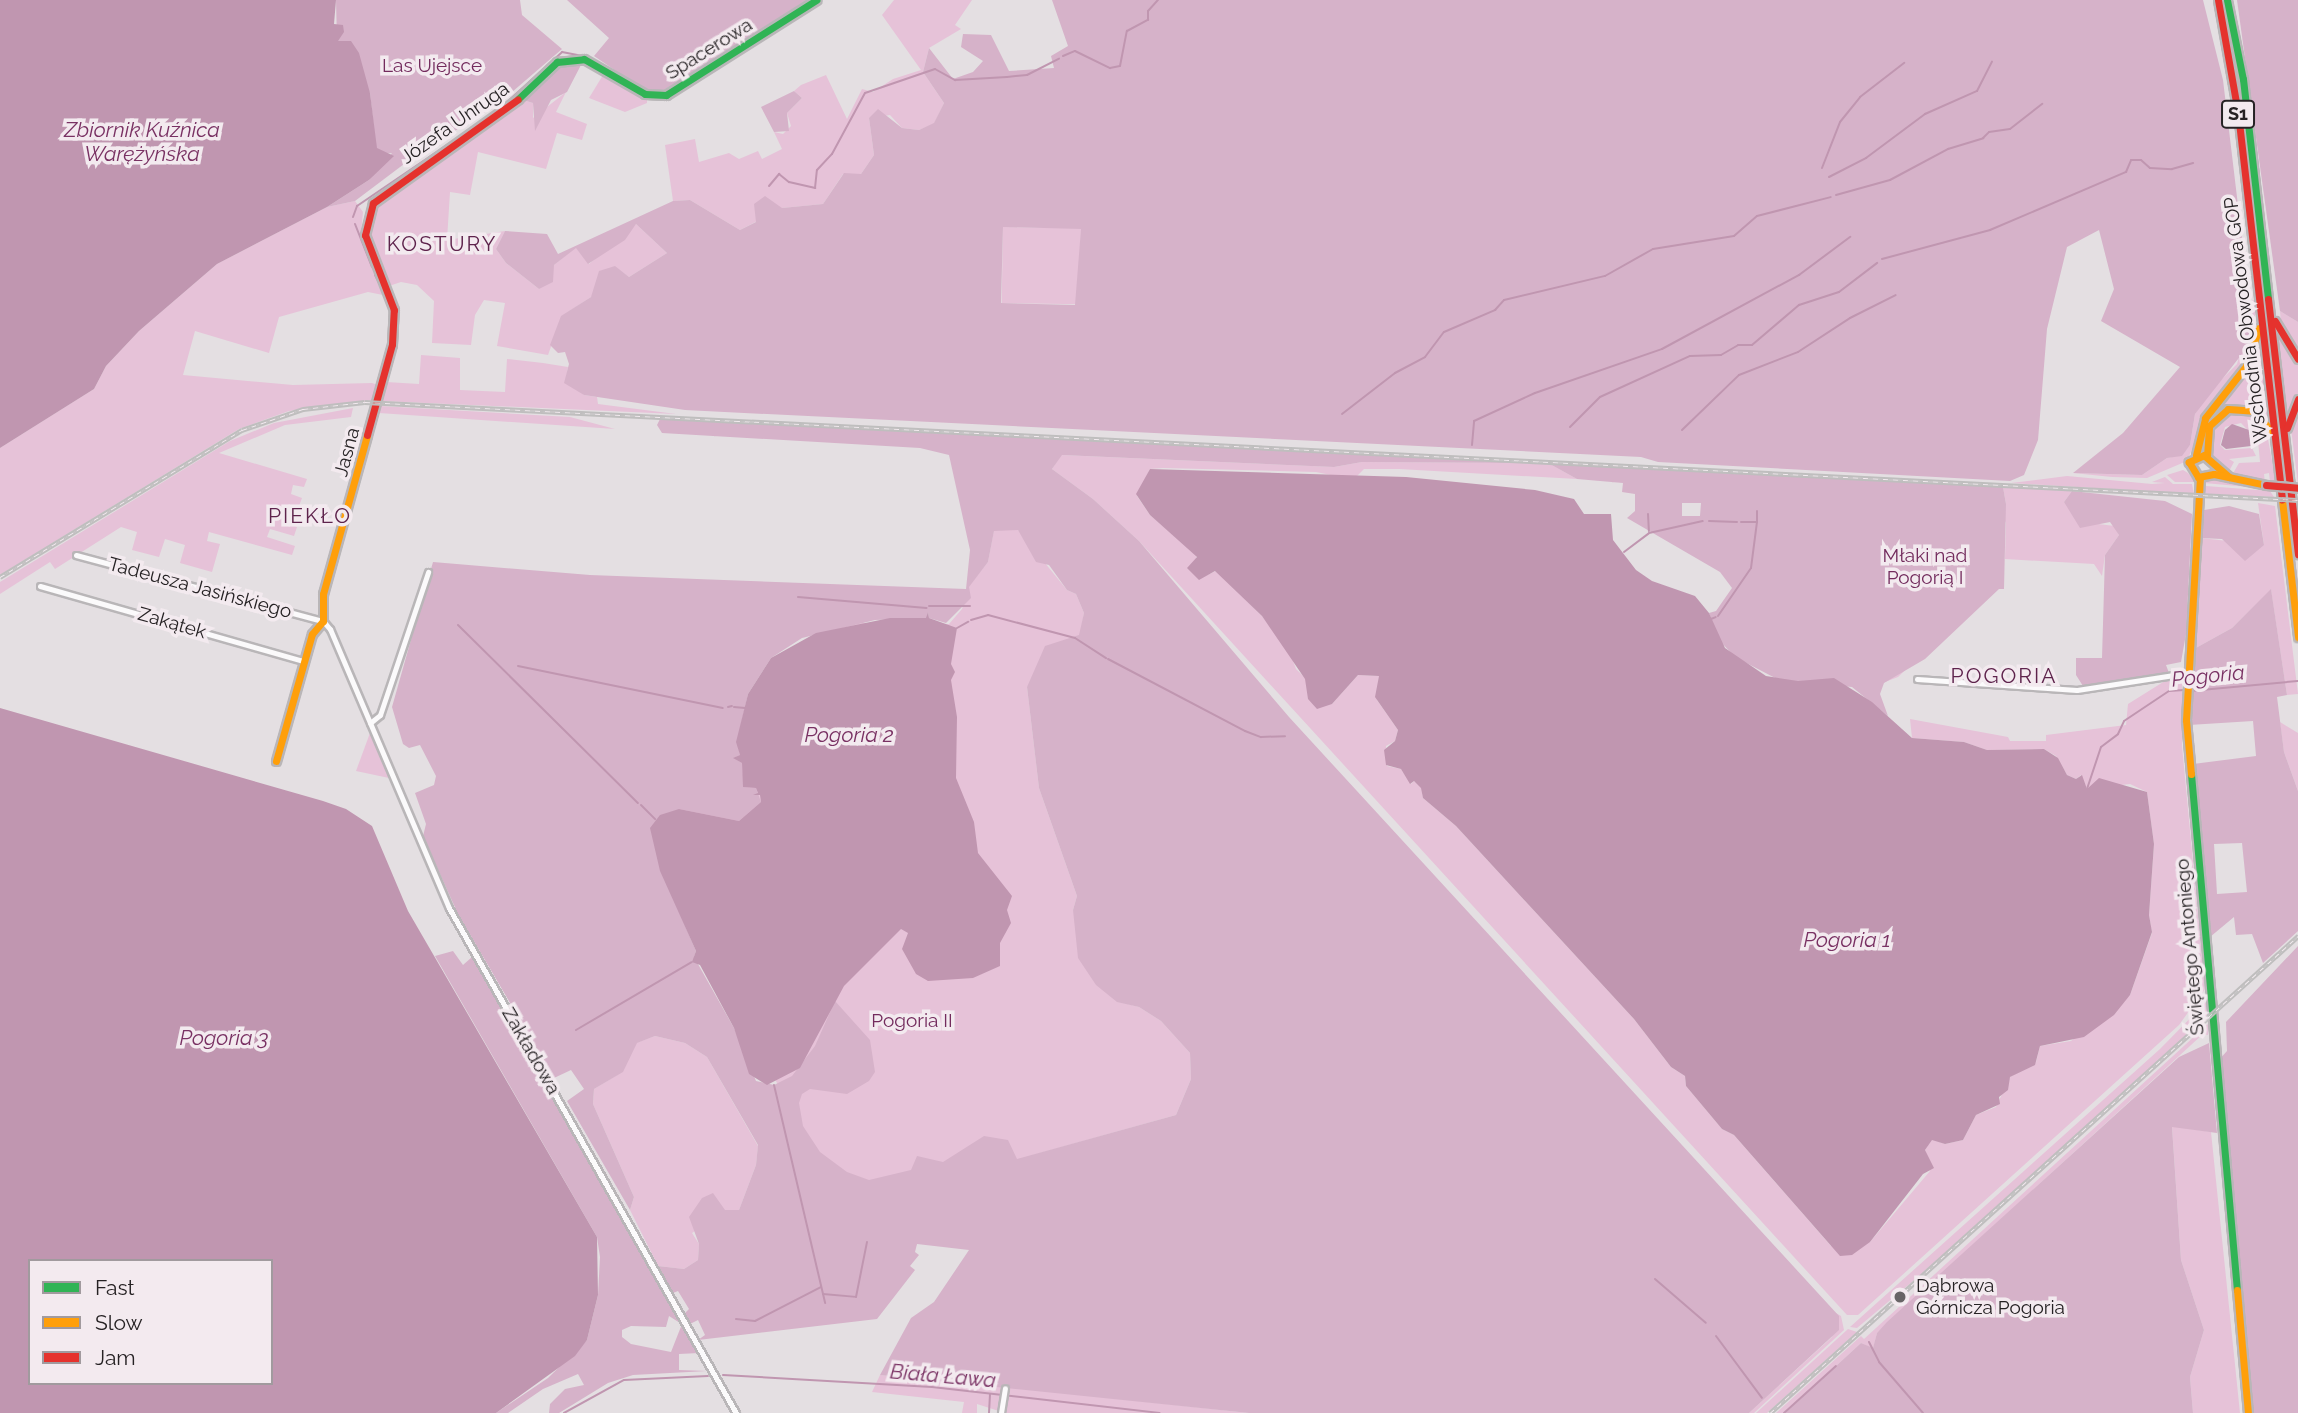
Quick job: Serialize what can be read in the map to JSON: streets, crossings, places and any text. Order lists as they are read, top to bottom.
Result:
{
  "streets": {
    "main road": [
      "Spacerowa",
      "S1",
      "Józefa Unruga",
      "Wschodnia Obwodowa GOP",
      "Jasna",
      "Świętego Antoniego"
    ],
    "street": ["Tadeusza Jasińskiego", "Zakątek", "Zakładowa"]
  },
  "crossings": [
    ["Spacerowa", "Józefa Unruga"],
    ["Józefa Unruga", "Jasna"],
    ["Jasna", "Tadeusza Jasińskiego"],
    ["Jasna", "Zakątek"],
    ["Jasna", "Zakładowa"],
    ["Tadeusza Jasińskiego", "Zakładowa"]
  ],
  "districts": ["KOSTURY", "PIEKŁO", "POGORIA"],
  "water": [
    "Zbiornik Kuźnica Warężyńska",
    "Pogoria",
    "Pogoria 2",
    "Pogoria 1",
    "Pogoria 3",
    "Biała Ława"
  ],
  "parks": ["Las Ujejsce", "Młaki nad Pogorią I", "Pogoria II"],
  "places": ["Dąbrowa Górnicza Pogoria"],
  "legend": ["Fast", "Slow", "Jam"]
}
